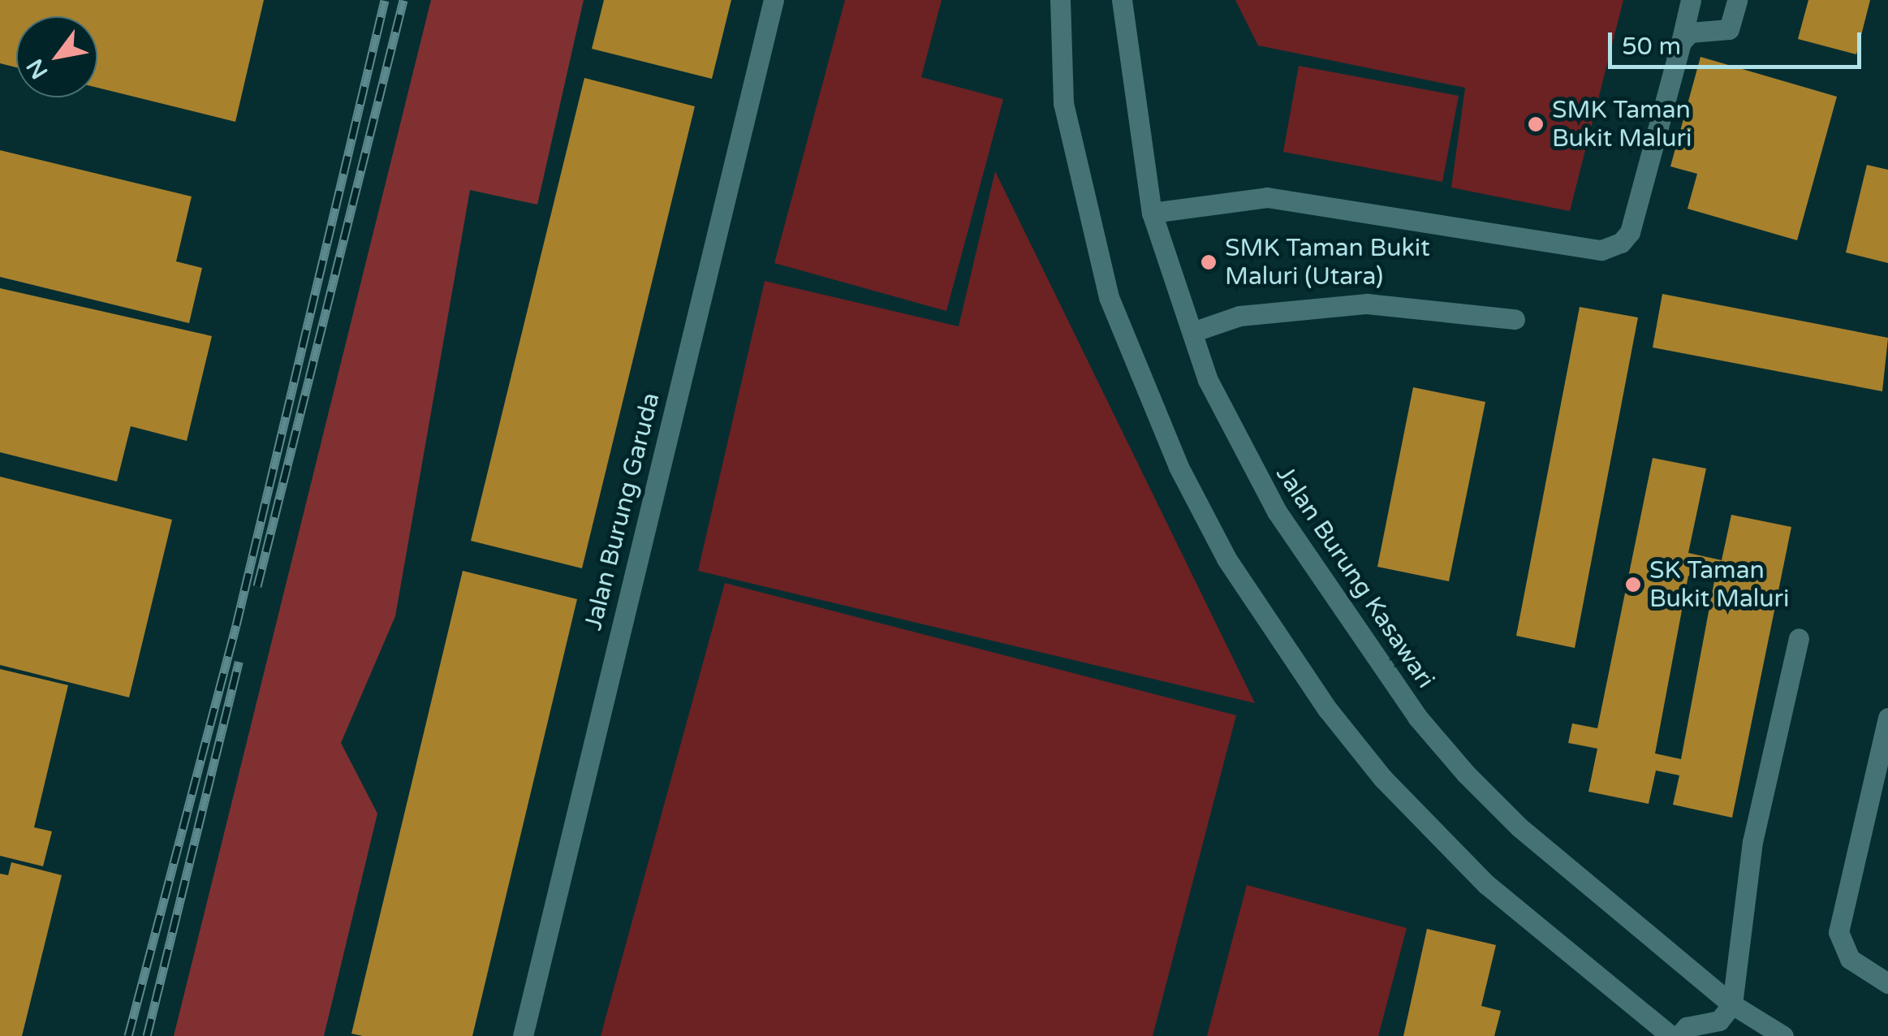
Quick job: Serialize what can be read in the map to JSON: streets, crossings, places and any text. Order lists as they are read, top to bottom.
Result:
{
  "streets": {
    "street": ["Jalan Burung Garuda", "Jalan Burung Kasawari"]
  },
  "places": ["SMK Taman Bukit Maluri", "SMK Taman Bukit Maluri (Utara)", "SK Taman Bukit Maluri"],
  "scale_bar": "50 m",
  "north": "bottom left"
}
